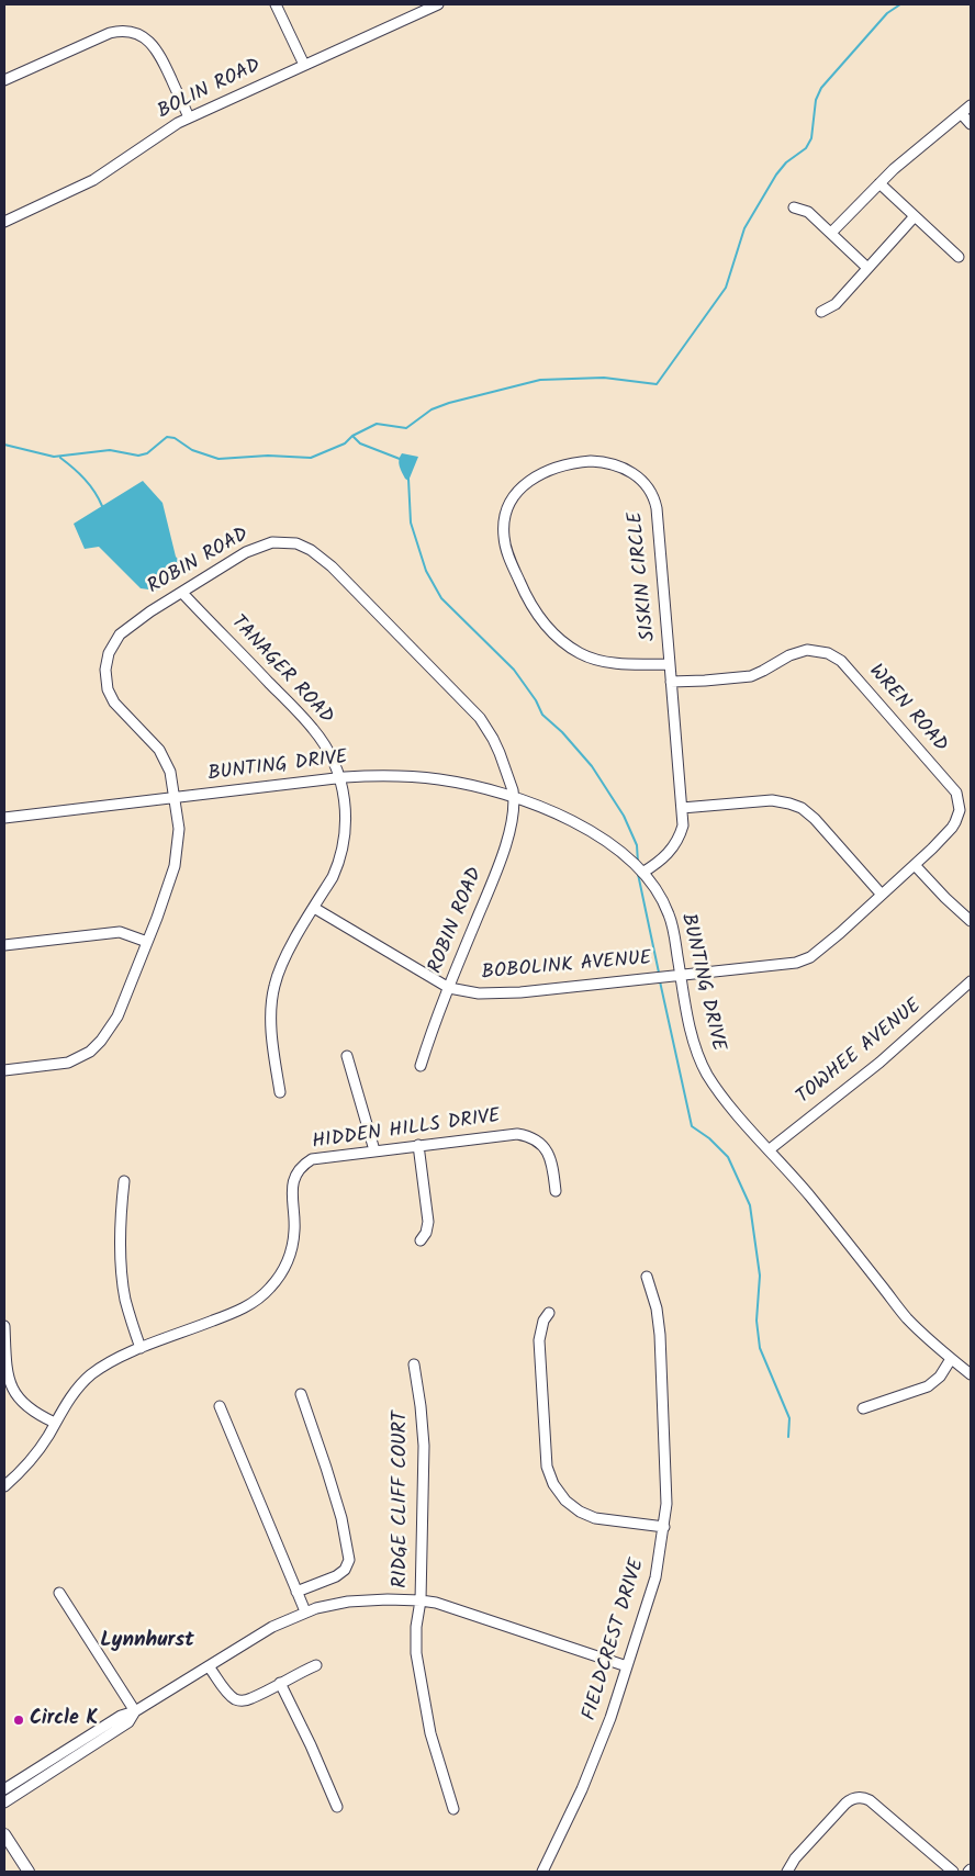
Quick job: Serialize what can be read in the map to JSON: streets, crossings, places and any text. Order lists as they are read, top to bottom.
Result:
{
  "streets": {
    "street": [
      "BOLIN ROAD",
      "ROBIN ROAD",
      "SISKIN CIRCLE",
      "TANAGER ROAD",
      "WREN ROAD",
      "BUNTING DRIVE",
      "BOBOLINK AVENUE",
      "TOWHEE AVENUE",
      "HIDDEN HILLS DRIVE",
      "RIDGE CLIFF COURT",
      "FIELDCREST DRIVE"
    ]
  },
  "crossings": [
    ["ROBIN ROAD", "TANAGER ROAD"],
    ["ROBIN ROAD", "BUNTING DRIVE"],
    ["ROBIN ROAD", "BOBOLINK AVENUE"],
    ["SISKIN CIRCLE", "WREN ROAD"],
    ["SISKIN CIRCLE", "BUNTING DRIVE"],
    ["TANAGER ROAD", "BUNTING DRIVE"],
    ["TANAGER ROAD", "BOBOLINK AVENUE"],
    ["WREN ROAD", "BUNTING DRIVE"],
    ["WREN ROAD", "BOBOLINK AVENUE"],
    ["BUNTING DRIVE", "BOBOLINK AVENUE"],
    ["BUNTING DRIVE", "TOWHEE AVENUE"]
  ],
  "districts": ["Lynnhurst"],
  "places": ["Circle K"]
}
